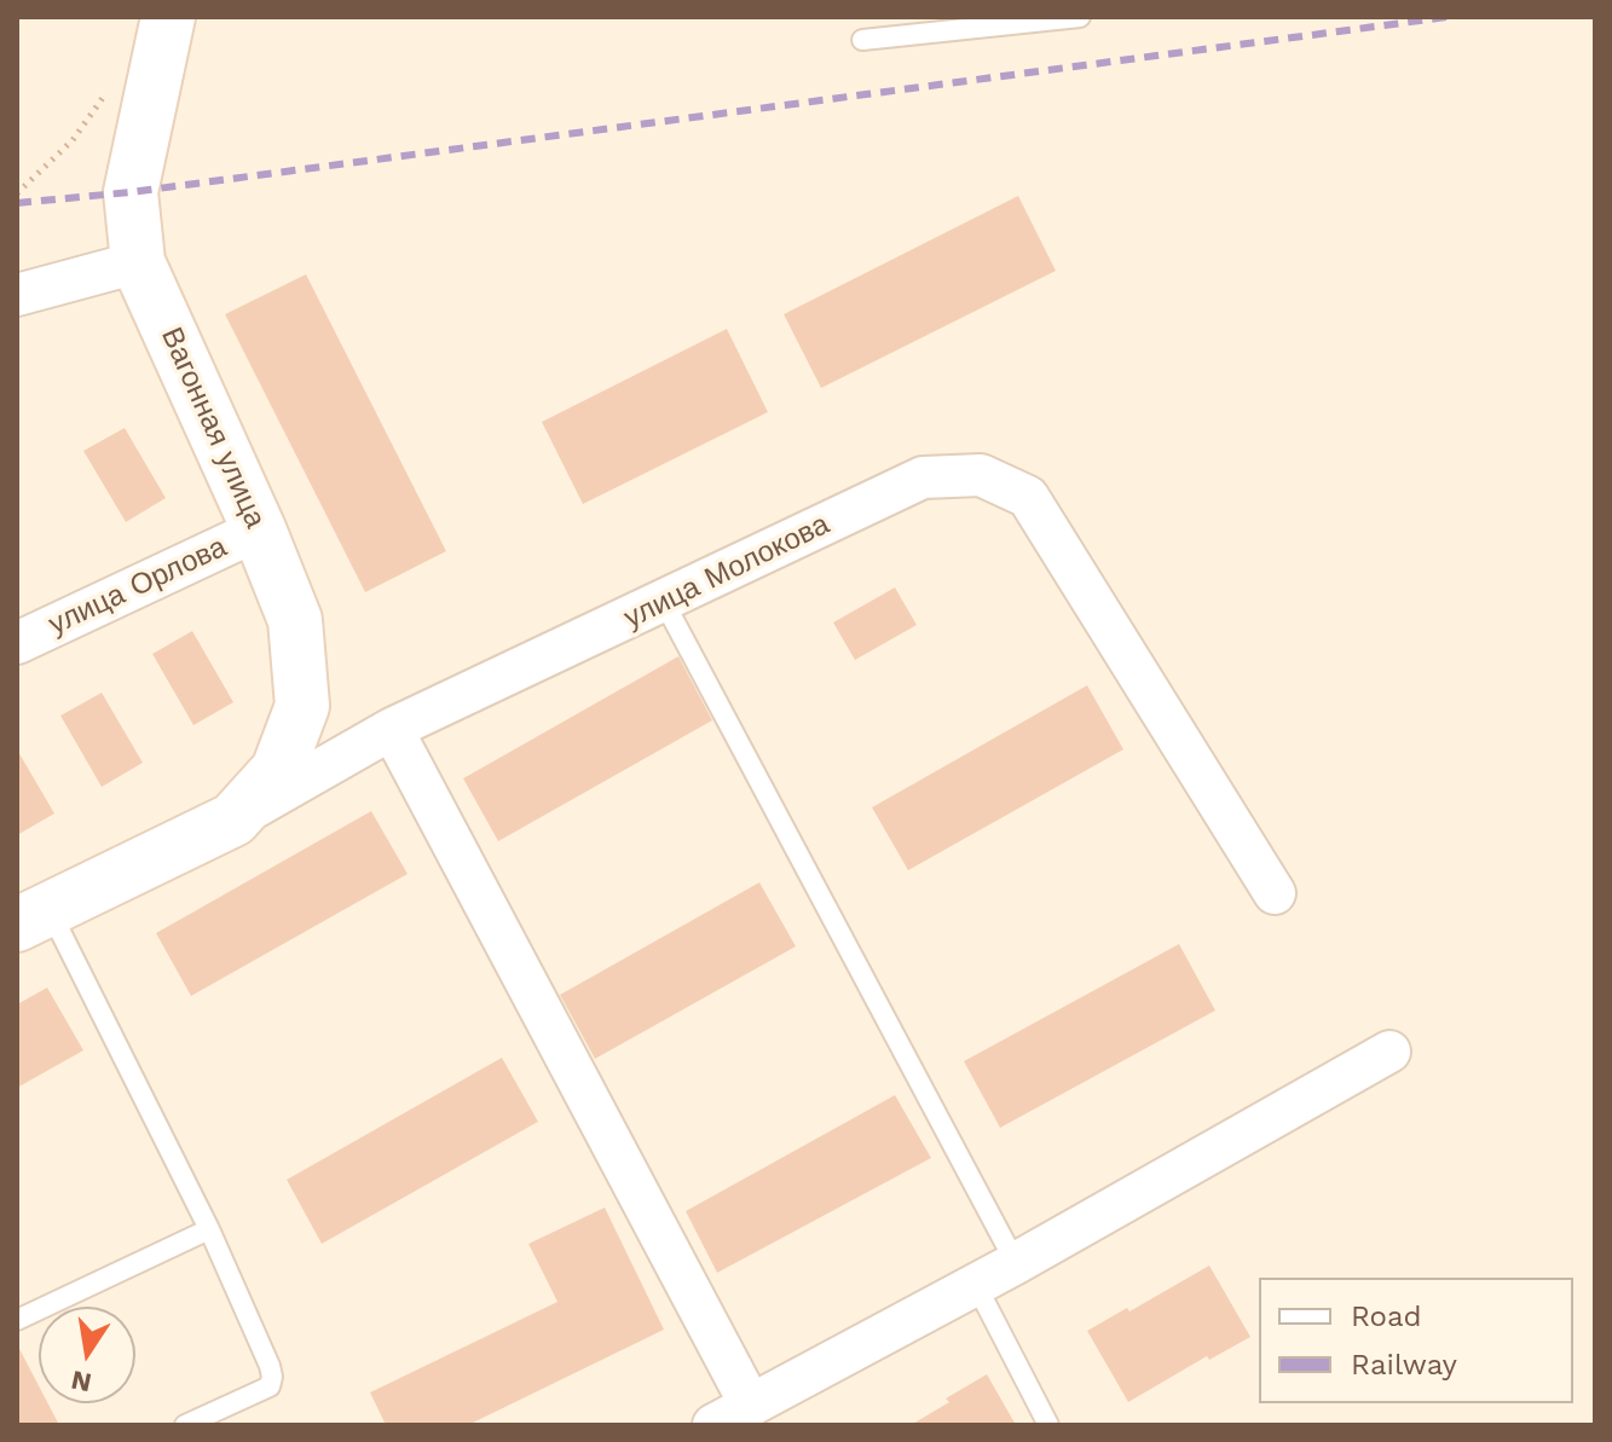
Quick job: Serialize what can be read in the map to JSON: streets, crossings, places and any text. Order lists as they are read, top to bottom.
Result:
{
  "streets": {
    "street": ["Вагонная улица", "улица Молокова", "улица Орлова"]
  },
  "crossings": [
    ["Вагонная улица", "улица Молокова"],
    ["Вагонная улица", "улица Орлова"]
  ],
  "legend": ["Road", "Railway"],
  "north": "bottom"
}
